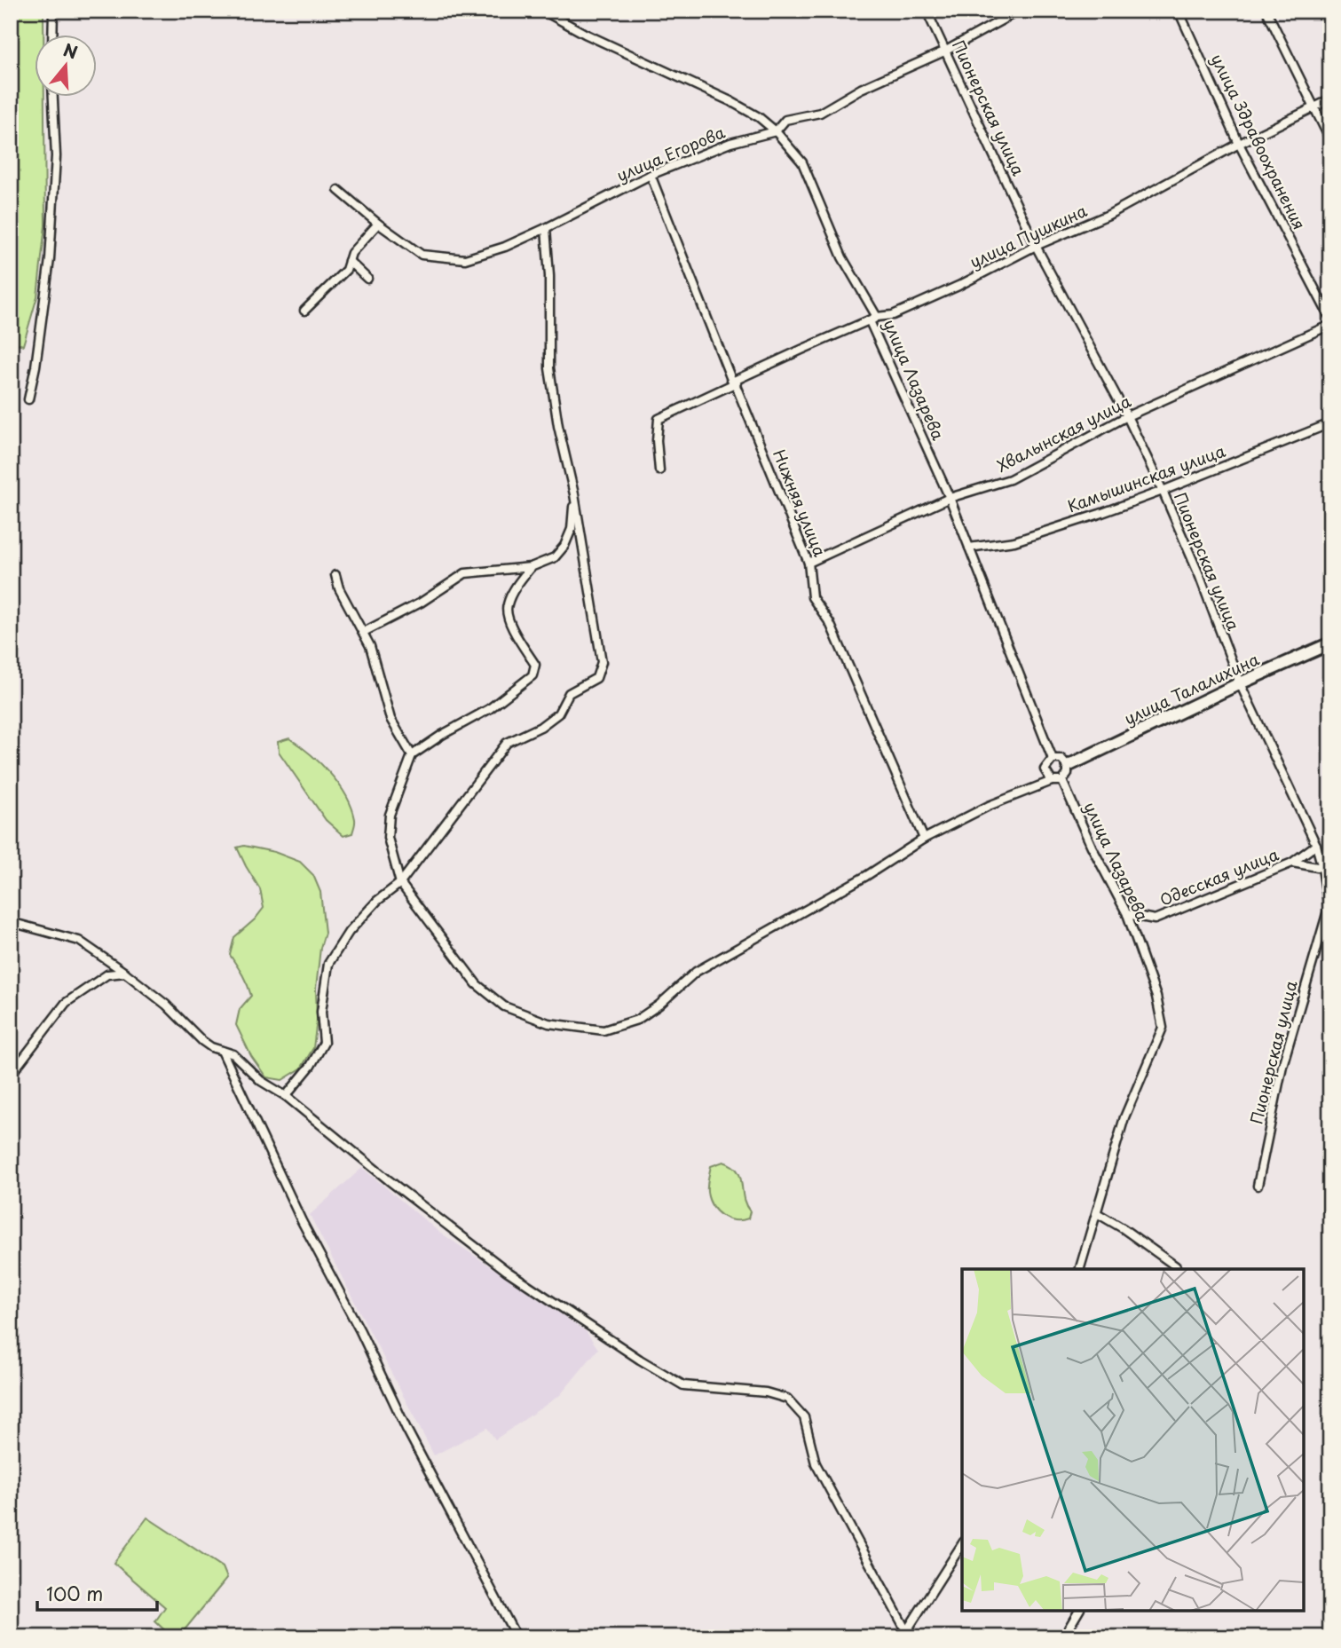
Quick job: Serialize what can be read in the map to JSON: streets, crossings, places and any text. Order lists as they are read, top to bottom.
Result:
{
  "streets": {
    "street": [
      "Пионерская улица",
      "улица Здравоохранения",
      "улица Егорова",
      "улица Пушкина",
      "улица Лазарева",
      "Хвалынская улица",
      "Камышинская улица",
      "Нижняя улица",
      "улица Талалихина",
      "Одесская улица"
    ]
  },
  "crossings": [
    ["Пионерская улица", "улица Егорова"],
    ["Пионерская улица", "улица Пушкина"],
    ["Пионерская улица", "Хвалынская улица"],
    ["Пионерская улица", "Камышинская улица"],
    ["Пионерская улица", "улица Талалихина"],
    ["Пионерская улица", "Одесская улица"],
    ["улица Здравоохранения", "улица Пушкина"],
    ["улица Егорова", "улица Лазарева"],
    ["улица Егорова", "Нижняя улица"],
    ["улица Пушкина", "улица Лазарева"],
    ["улица Пушкина", "Нижняя улица"],
    ["улица Лазарева", "Хвалынская улица"],
    ["улица Лазарева", "Камышинская улица"],
    ["улица Лазарева", "улица Талалихина"],
    ["улица Лазарева", "Одесская улица"],
    ["Хвалынская улица", "Нижняя улица"]
  ],
  "scale_bar": "100 m",
  "north": "top"
}
